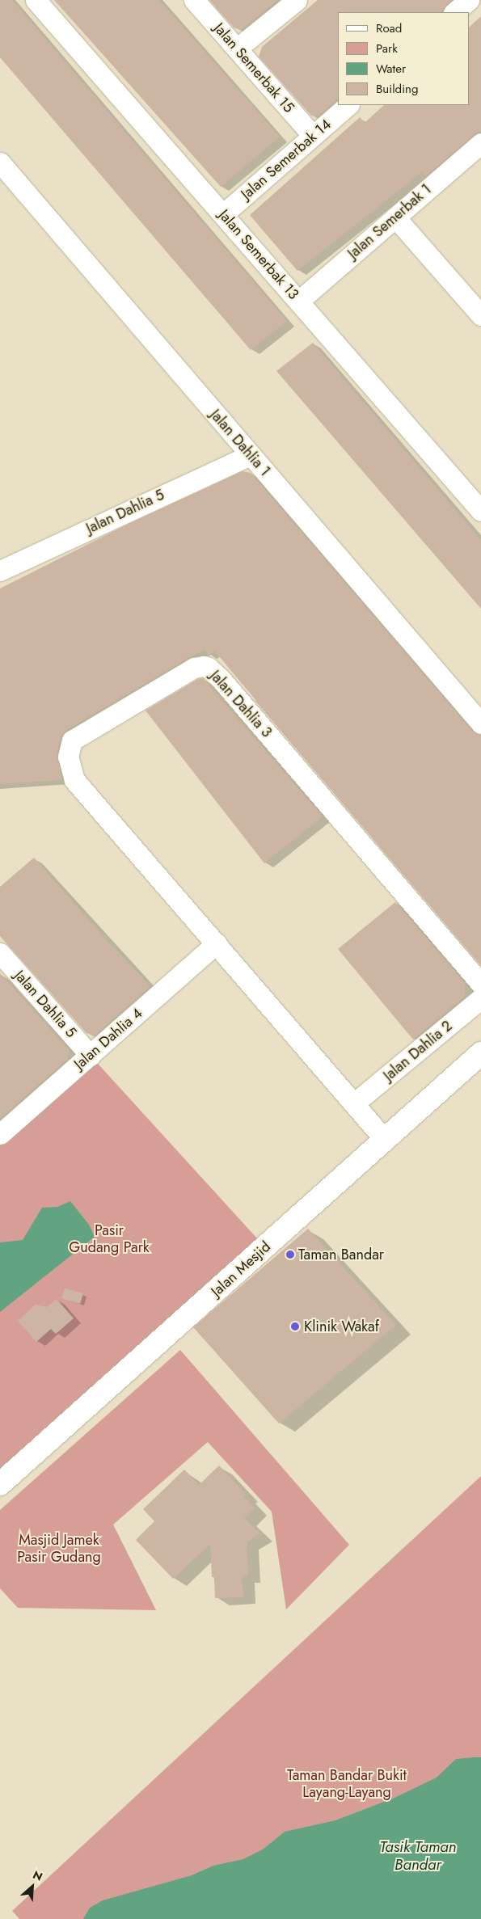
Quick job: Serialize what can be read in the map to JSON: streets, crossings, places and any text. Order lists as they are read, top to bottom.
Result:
{
  "streets": {
    "main road": ["Jalan Mesjid"],
    "street": [
      "Jalan Semerbak 15",
      "Jalan Semerbak 14",
      "Jalan Semerbak 1",
      "Jalan Semerbak 13",
      "Jalan Dahlia 1",
      "Jalan Dahlia 5",
      "Jalan Dahlia 3",
      "Jalan Dahlia 4",
      "Jalan Dahlia 2"
    ]
  },
  "crossings": [
    ["Jalan Semerbak 15", "Jalan Semerbak 14"],
    ["Jalan Semerbak 14", "Jalan Semerbak 13"],
    ["Jalan Semerbak 1", "Jalan Semerbak 13"],
    ["Jalan Dahlia 1", "Jalan Dahlia 5"],
    ["Jalan Dahlia 5", "Jalan Dahlia 4"],
    ["Jalan Dahlia 3", "Jalan Dahlia 4"],
    ["Jalan Dahlia 3", "Jalan Dahlia 2"],
    ["Jalan Dahlia 3", "Jalan Mesjid"]
  ],
  "water": ["Tasik Taman Bandar"],
  "parks": ["Pasir Gudang Park", "Masjid Jamek Pasir Gudang", "Taman Bandar Bukit Layang-Layang"],
  "places": ["Taman Bandar", "Klinik Wakaf"],
  "legend": [
    "Road",
    "Park",
    "Water",
    "Building"
  ],
  "north": "top right"
}
